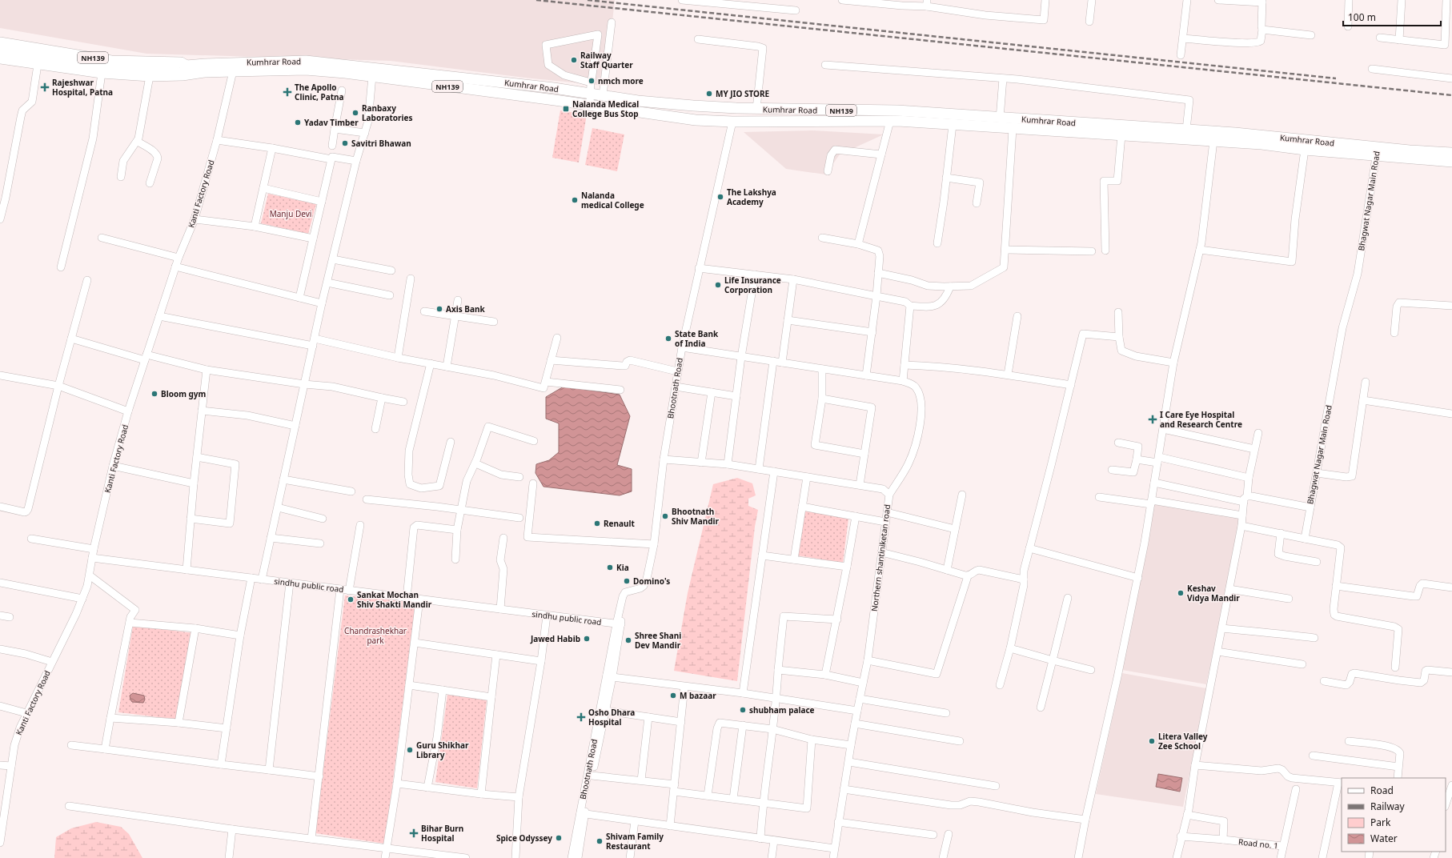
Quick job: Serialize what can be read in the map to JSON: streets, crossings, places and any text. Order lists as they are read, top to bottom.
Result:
{
  "streets": {
    "highway": ["NH139", "Kumhrar Road"],
    "street": [
      "Kanti Factory Road",
      "Bhagwat Nagar Main Road",
      "Bhootnath Road",
      "Northern shantiniketan road",
      "sindhu public road",
      "Road no. 1"
    ]
  },
  "crossings": [
    ["NH139", "Kumhrar Road"],
    ["NH139", "Kanti Factory Road"],
    ["Kumhrar Road", "Bhagwat Nagar Main Road"],
    ["Kumhrar Road", "Bhootnath Road"],
    ["Kanti Factory Road", "sindhu public road"],
    ["Bhootnath Road", "Northern shantiniketan road"],
    ["Bhootnath Road", "sindhu public road"]
  ],
  "parks": ["Manju Devi", "Chandrashekhar park"],
  "places": {
    "other": [
      "Railway Staff Quarter",
      "nmch more",
      "MY JIO STORE",
      "Ranbaxy Laboratories",
      "Yadav Timber",
      "Savitri Bhawan",
      "The Lakshya Academy",
      "Nalanda medical College",
      "Life Insurance Corporation",
      "Axis Bank",
      "State Bank of India",
      "Bloom gym",
      "Bhootnath Shiv Mandir",
      "Renault",
      "Kia",
      "Domino's",
      "Keshav Vidya Mandir",
      "Sankat Mochan Shiv Shakti Mandir",
      "Jawed Habib",
      "Shree Shani Dev Mandir",
      "M bazaar",
      "shubham palace",
      "Litera Valley Zee School",
      "Guru Shikhar Library",
      "Spice Odyssey",
      "Shivam Family Restaurant"
    ],
    "health": [
      "Rajeshwar Hospital, Patna",
      "The Apollo Clinic, Patna",
      "I Care Eye Hospital and Research Centre",
      "Osho Dhara Hospital",
      "Bihar Burn Hospital"
    ],
    "transit": ["Nalanda Medical College Bus Stop"]
  },
  "legend": [
    "Road",
    "Railway",
    "Park",
    "Water"
  ],
  "scale_bar": "100 m"
}
